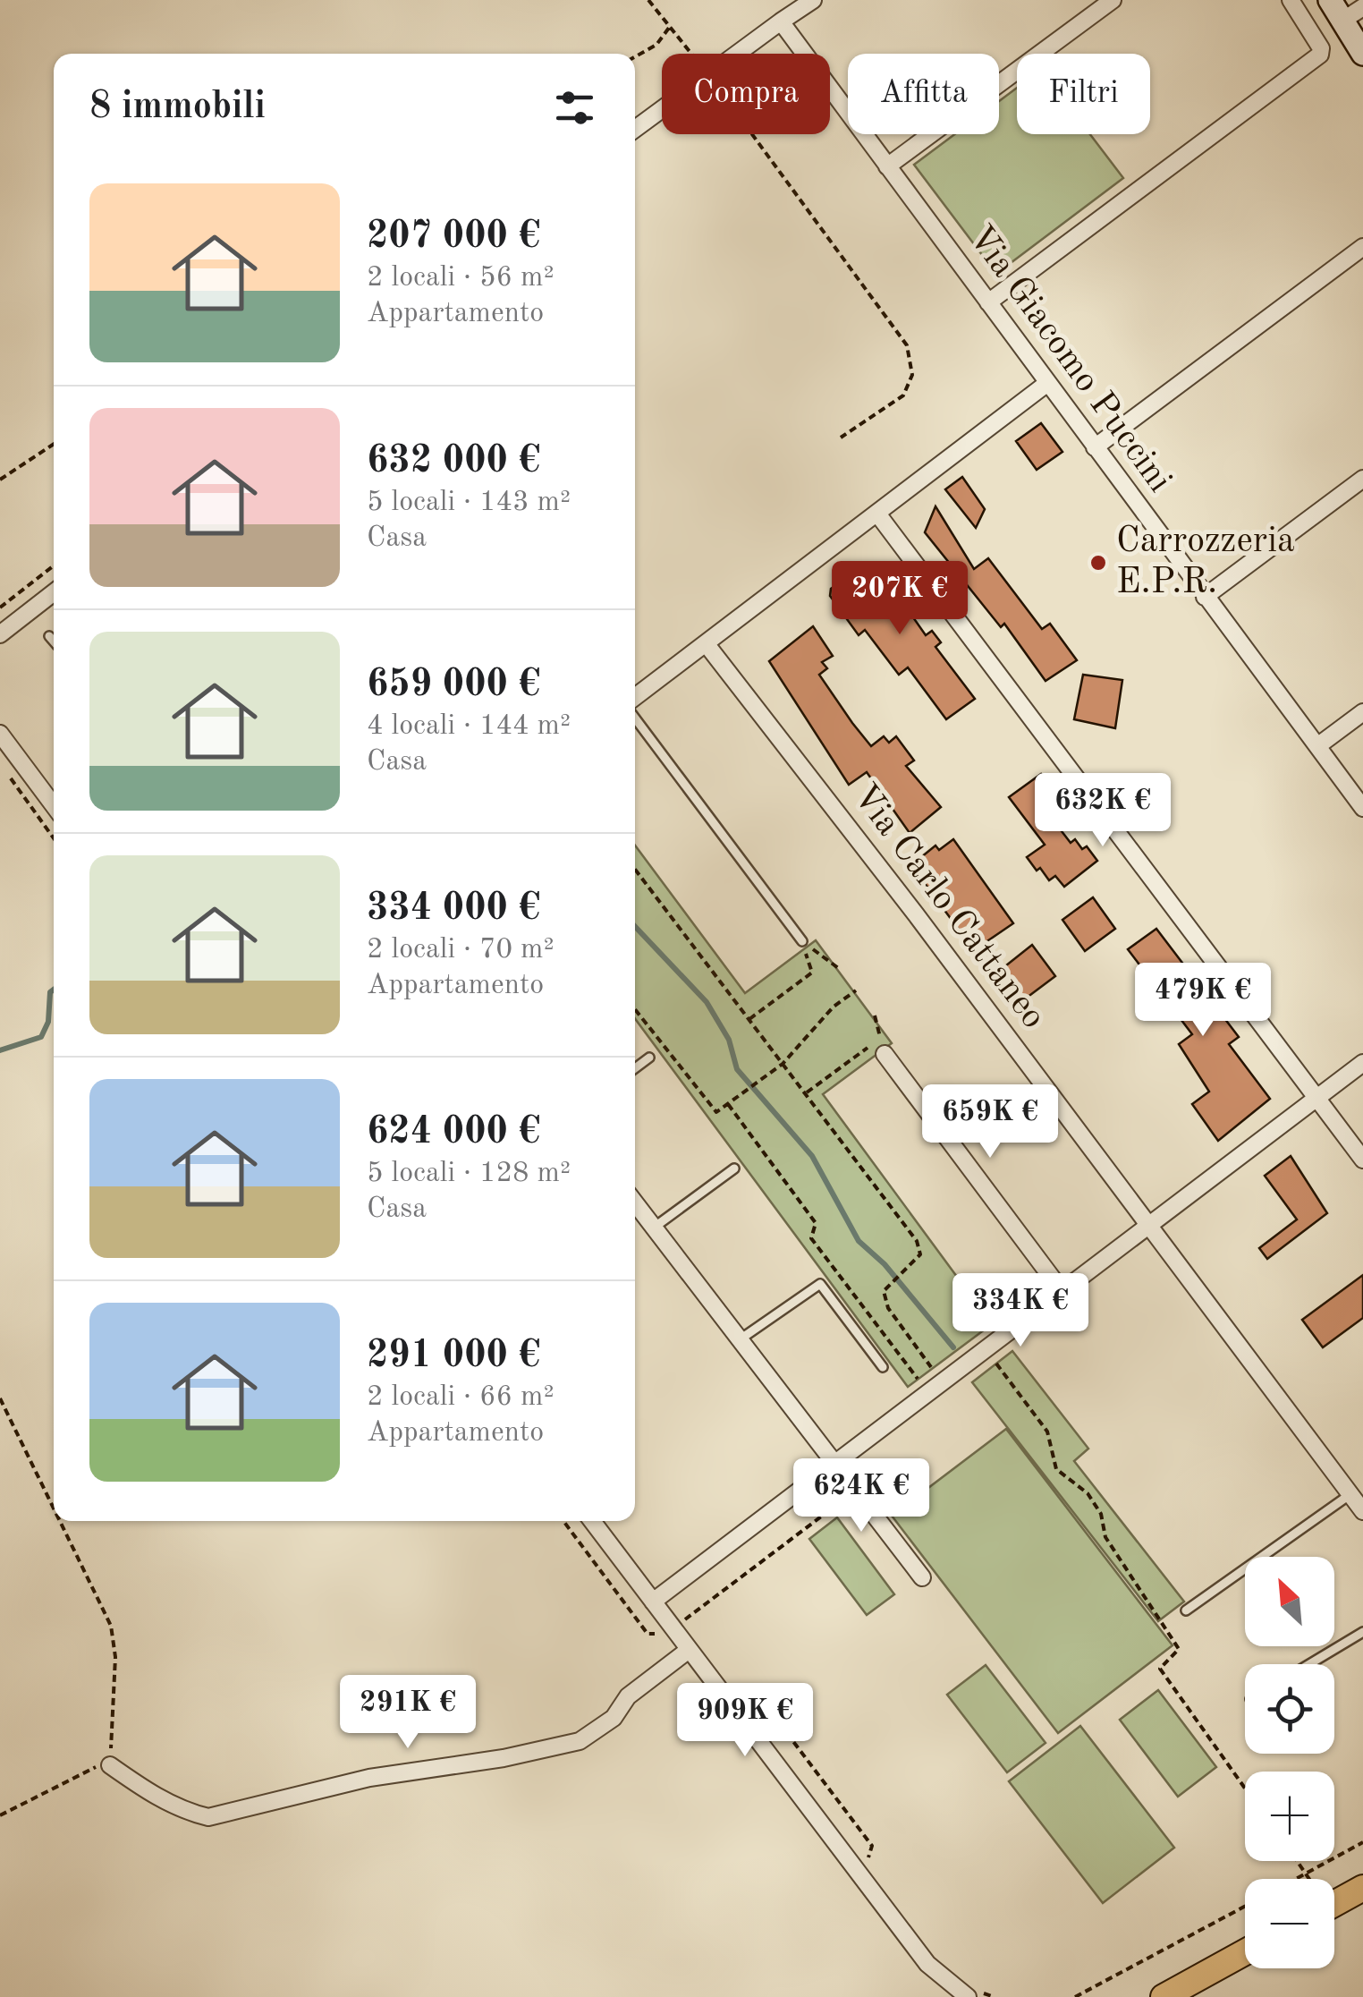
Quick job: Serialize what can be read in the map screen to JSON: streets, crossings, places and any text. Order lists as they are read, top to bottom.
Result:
{
  "streets": {
    "street": ["Via Giacomo Puccini", "Via Carlo Cattaneo"]
  },
  "places": ["Carrozzeria E.P.R."],
  "north": "top left",
  "page": {
    "chip": ["Compra", "Affitta", "Filtri"],
    "heading": "8 immobili",
    "list": [
      {
        "name": "207 000 €",
        "note": "2 locali · 56 m² · Appartamento"
      },
      {
        "name": "632 000 €",
        "note": "5 locali · 143 m² · Casa"
      },
      {
        "name": "659 000 €",
        "note": "4 locali · 144 m² · Casa"
      },
      {
        "name": "334 000 €",
        "note": "2 locali · 70 m² · Appartamento"
      },
      {
        "name": "624 000 €",
        "note": "5 locali · 128 m² · Casa"
      },
      {
        "name": "291 000 €",
        "note": "2 locali · 66 m² · Appartamento"
      }
    ],
    "price": [
      "207K €",
      "632K €",
      "479K €",
      "659K €",
      "334K €",
      "624K €",
      "291K €",
      "909K €"
    ],
    "map_buttons": ["+", "−"]
  }
}
